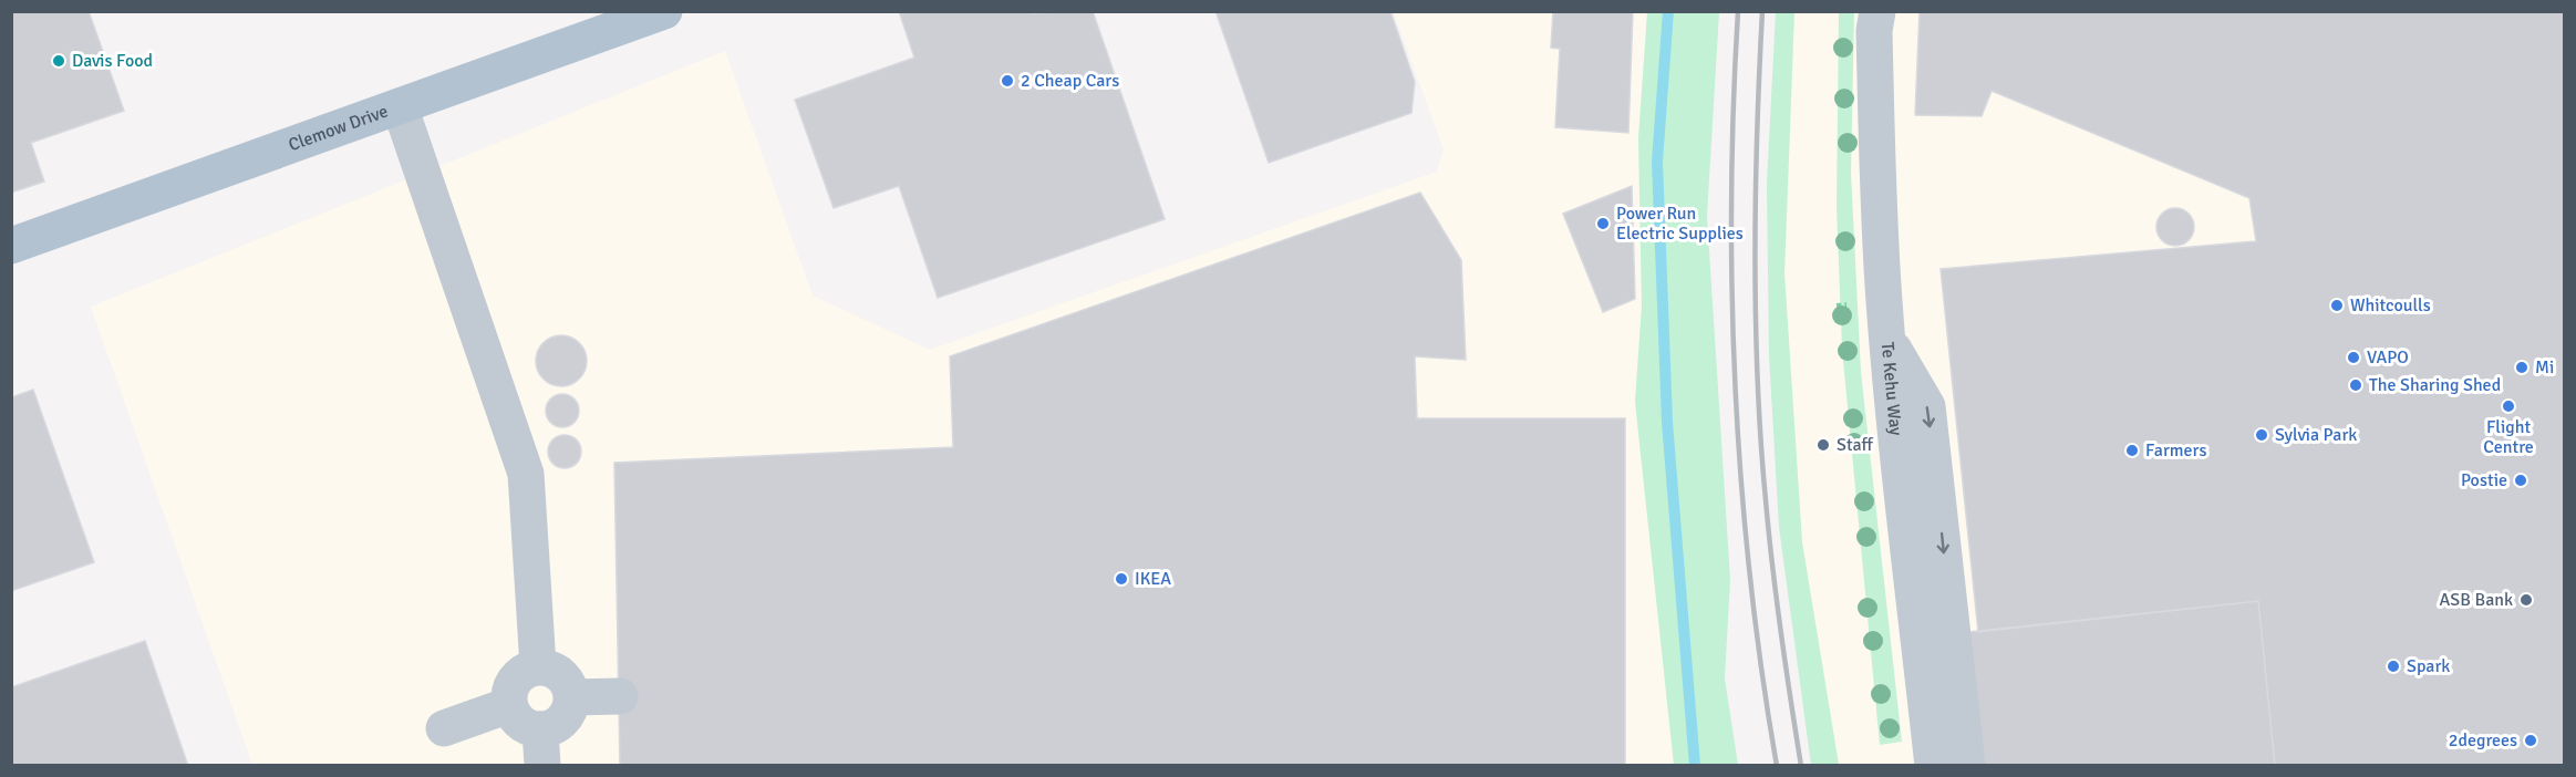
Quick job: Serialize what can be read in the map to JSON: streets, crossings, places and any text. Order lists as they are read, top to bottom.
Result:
{
  "streets": {
    "main road": ["Clemow Drive"],
    "lane": ["Te Kehu Way"]
  },
  "places": [
    "Davis Food",
    "2 Cheap Cars",
    "Power Run Electric Supplies",
    "Whitcoulls",
    "VAPO",
    "Mi",
    "The Sharing Shed",
    "Flight Centre",
    "Sylvia Park",
    "Staff",
    "Farmers",
    "Postie",
    "IKEA",
    "ASB Bank",
    "Spark",
    "2degrees"
  ]
}
